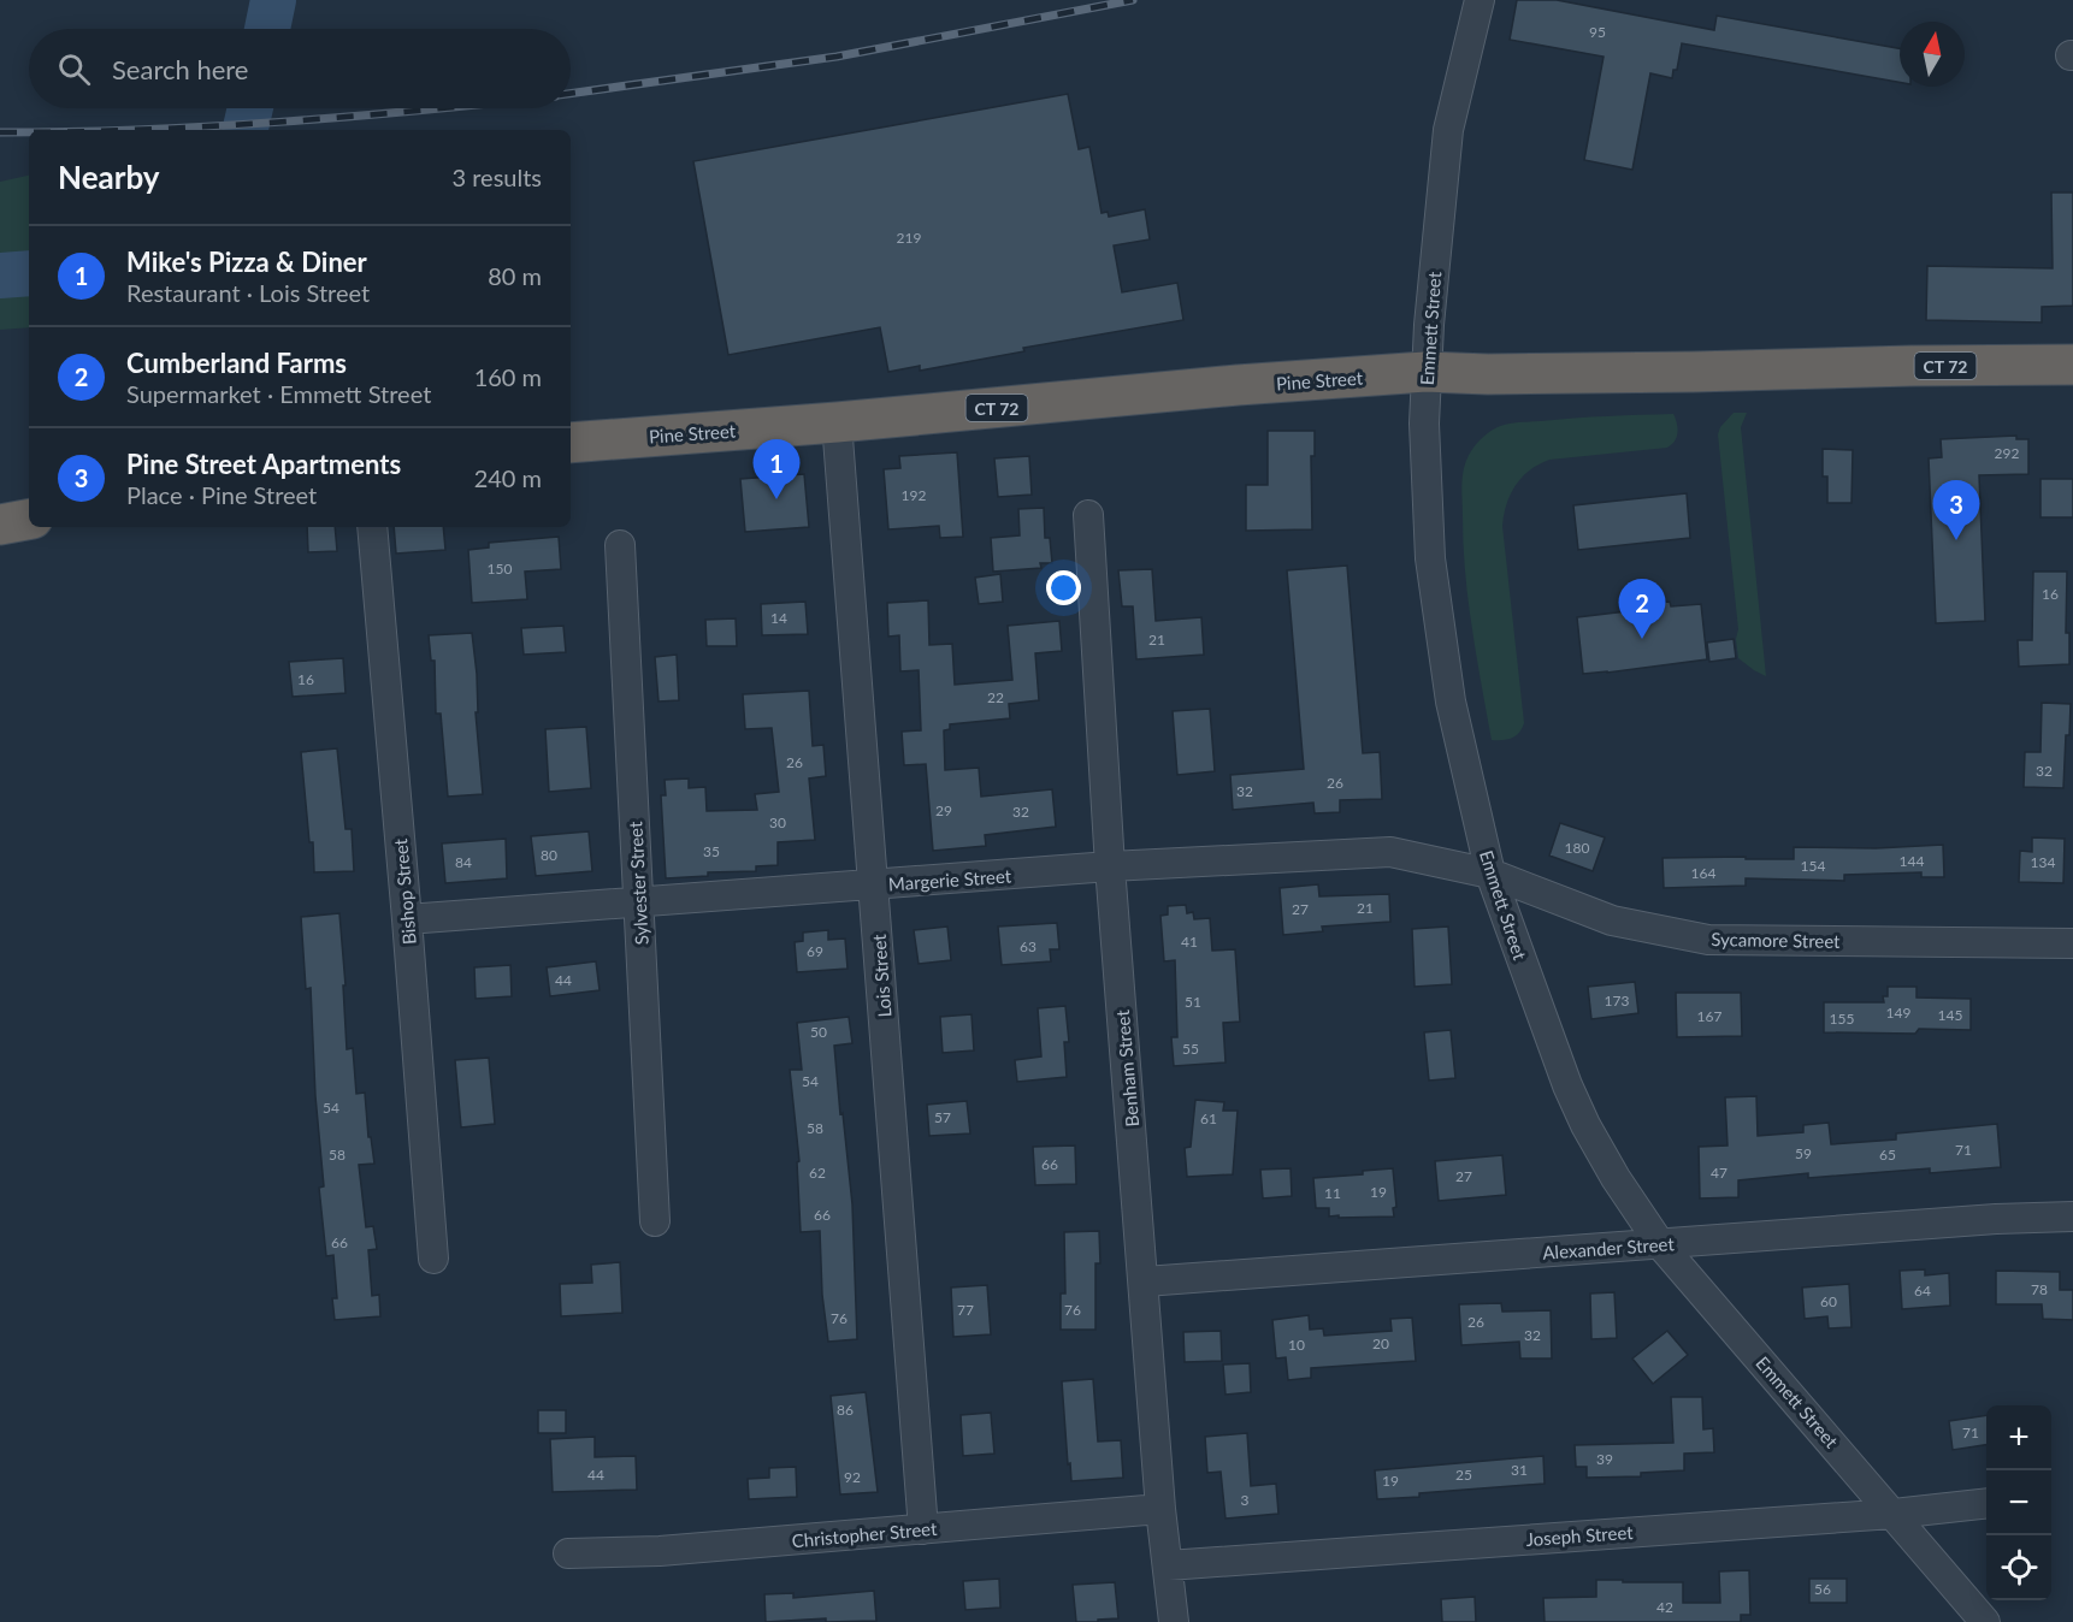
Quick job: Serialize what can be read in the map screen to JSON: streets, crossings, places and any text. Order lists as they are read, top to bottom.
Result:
{
  "streets": {
    "highway": ["CT 72", "Pine Street"],
    "street": [
      "Emmett Street",
      "Margerie Street",
      "Sylvester Street",
      "Bishop Street",
      "Sycamore Street",
      "Lois Street",
      "Benham Street",
      "Alexander Street",
      "Christopher Street",
      "Joseph Street"
    ]
  },
  "crossings": [
    ["Emmett Street", "Pine Street"],
    ["Emmett Street", "Margerie Street"],
    ["Emmett Street", "Sycamore Street"],
    ["Emmett Street", "Alexander Street"],
    ["Emmett Street", "Joseph Street"],
    ["Pine Street", "Lois Street"],
    ["Margerie Street", "Sylvester Street"],
    ["Margerie Street", "Bishop Street"],
    ["Margerie Street", "Sycamore Street"],
    ["Margerie Street", "Lois Street"],
    ["Margerie Street", "Benham Street"],
    ["Lois Street", "Christopher Street"],
    ["Benham Street", "Alexander Street"],
    ["Benham Street", "Christopher Street"],
    ["Benham Street", "Joseph Street"]
  ],
  "house_numbers": [
    "95",
    "219",
    "292",
    "192",
    "150",
    "16",
    "14",
    "21",
    "16",
    "22",
    "26",
    "32",
    "26",
    "32",
    "29",
    "32",
    "30",
    "180",
    "35",
    "80",
    "144",
    "84",
    "134",
    "154",
    "164",
    "21",
    "27",
    "41",
    "63",
    "69",
    "44",
    "173",
    "51",
    "149",
    "145",
    "167",
    "155",
    "50",
    "55",
    "54",
    "54",
    "57",
    "61",
    "58",
    "71",
    "59",
    "58",
    "65",
    "66",
    "62",
    "47",
    "27",
    "19",
    "11",
    "66",
    "66",
    "78",
    "64",
    "60",
    "77",
    "76",
    "76",
    "26",
    "32",
    "20",
    "10",
    "86",
    "71",
    "39",
    "31",
    "44",
    "25",
    "92",
    "19",
    "3",
    "56",
    "42"
  ],
  "north": "top",
  "page": {
    "search": "Search here",
    "heading": ["Nearby", "3 results"],
    "list": [
      {
        "mark": "1",
        "name": "Mike's Pizza & Diner",
        "note": "Restaurant · Lois Street",
        "value": "80 m"
      },
      {
        "mark": "2",
        "name": "Cumberland Farms",
        "note": "Supermarket · Emmett Street",
        "value": "160 m"
      },
      {
        "mark": "3",
        "name": "Pine Street Apartments",
        "note": "Place · Pine Street",
        "value": "240 m"
      }
    ],
    "pins": ["1", "3", "2"],
    "map_buttons": ["+", "−"]
  }
}
